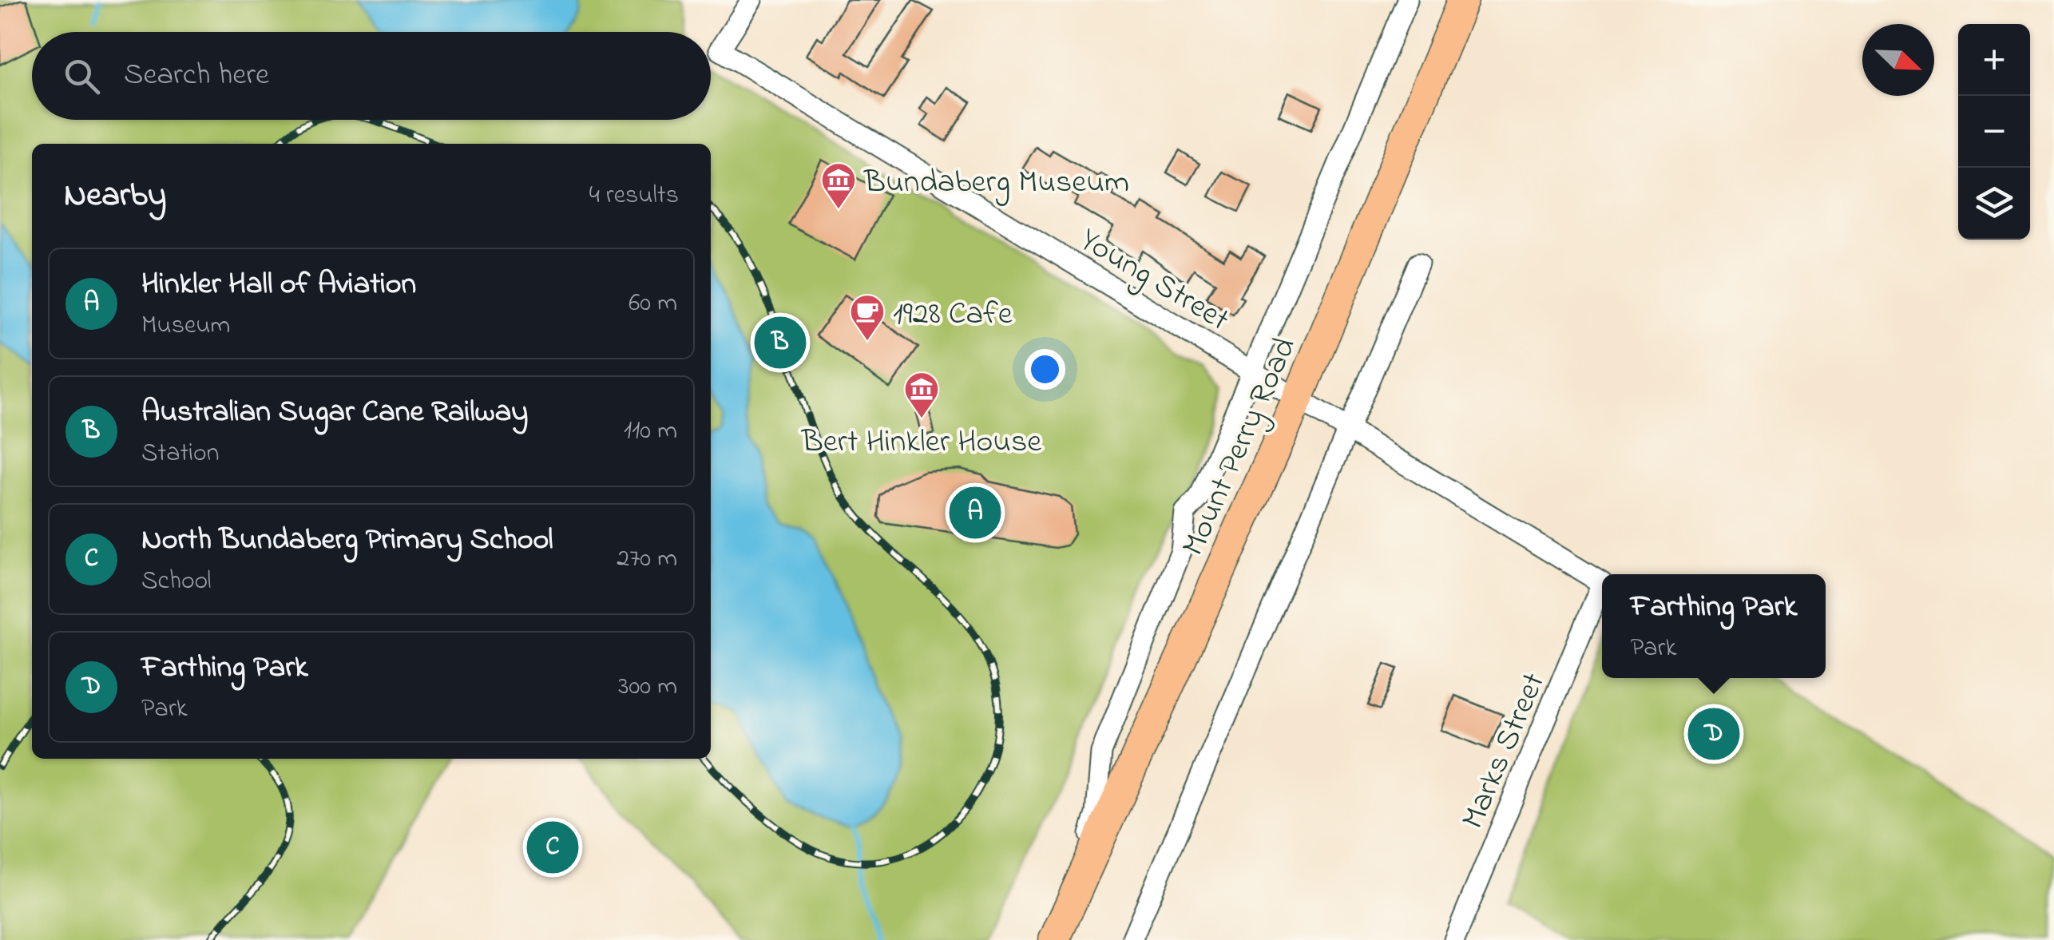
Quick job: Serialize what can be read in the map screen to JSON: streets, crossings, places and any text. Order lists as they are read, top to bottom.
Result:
{
  "streets": {
    "main road": ["Mount Perry Road"],
    "street": ["Young Street", "Marks Street"]
  },
  "crossings": [
    ["Young Street", "Mount Perry Road"],
    ["Young Street", "Marks Street"]
  ],
  "places": {
    "museum": ["Bundaberg Museum", "Bert Hinkler House"],
    "cafe": ["1928 Cafe"]
  },
  "north": "bottom right",
  "page": {
    "map_buttons": ["+", "−"],
    "search": "Search here",
    "heading": ["Nearby", "4 results"],
    "list": [
      {
        "mark": "A",
        "name": "Hinkler Hall of Aviation",
        "note": "Museum",
        "value": "60 m"
      },
      {
        "mark": "B",
        "name": "Australian Sugar Cane Railway",
        "note": "Station",
        "value": "110 m"
      },
      {
        "mark": "C",
        "name": "North Bundaberg Primary School",
        "note": "School",
        "value": "270 m"
      },
      {
        "mark": "D",
        "name": "Farthing Park",
        "note": "Park",
        "value": "300 m"
      }
    ],
    "pins": [
      "B",
      "A",
      "D",
      "C"
    ],
    "popup": ["Farthing Park", "Park"]
  }
}
